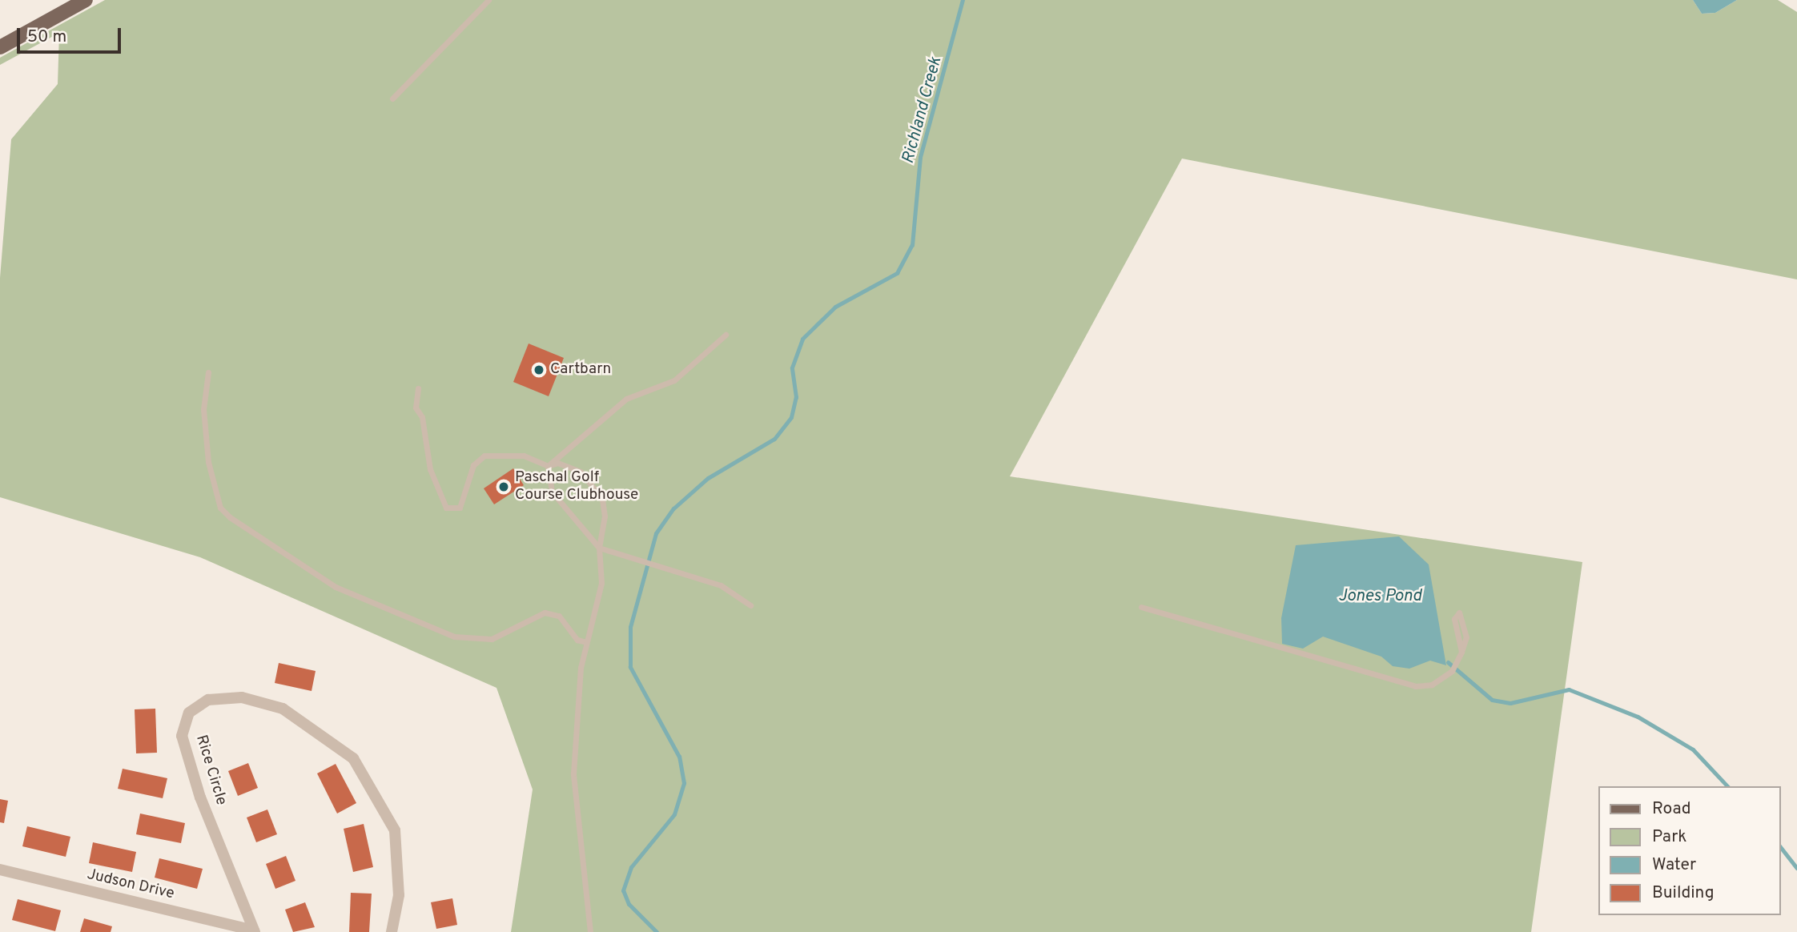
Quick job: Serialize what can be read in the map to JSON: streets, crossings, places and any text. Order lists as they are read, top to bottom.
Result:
{
  "streets": {
    "street": ["Rice Circle", "Judson Drive"]
  },
  "crossings": [
    ["Rice Circle", "Judson Drive"]
  ],
  "water": ["Richland Creek", "Jones Pond"],
  "places": ["Cartbarn", "Paschal Golf Course Clubhouse"],
  "legend": [
    "Road",
    "Park",
    "Water",
    "Building"
  ],
  "scale_bar": "50 m"
}
